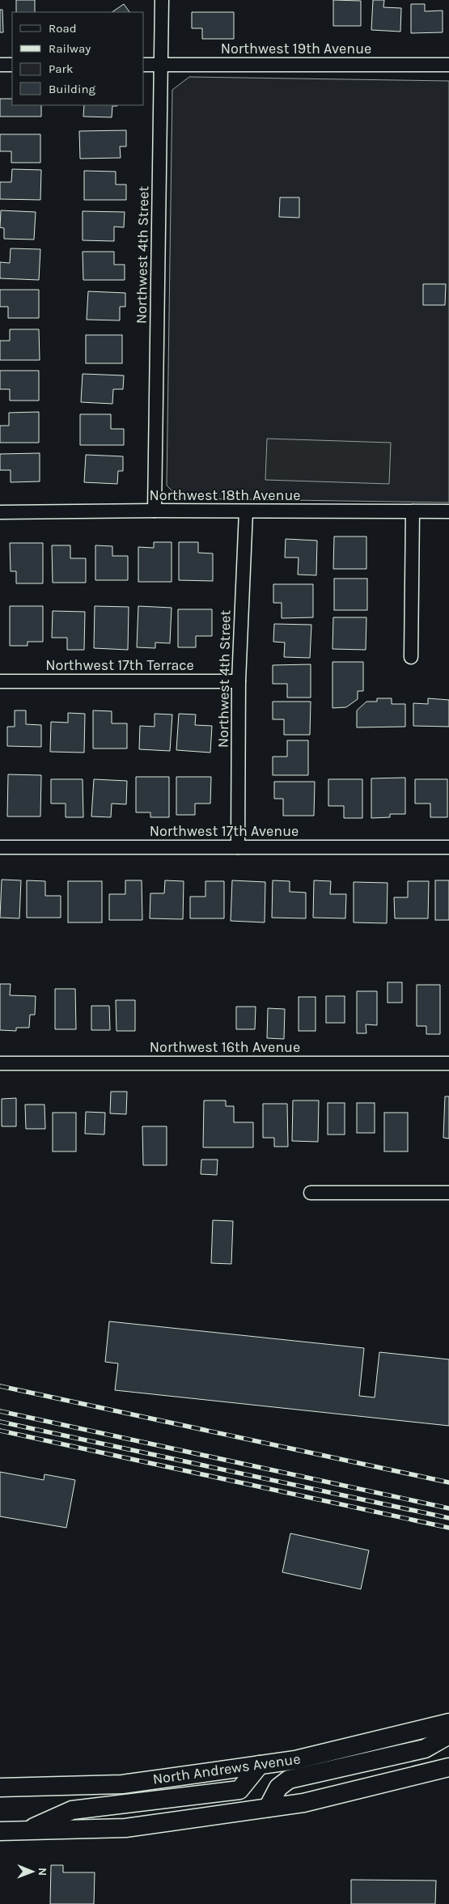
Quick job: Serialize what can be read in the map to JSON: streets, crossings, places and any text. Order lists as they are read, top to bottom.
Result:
{
  "streets": {
    "main road": ["North Andrews Avenue"],
    "street": [
      "Northwest 19th Avenue",
      "Northwest 4th Street",
      "Northwest 18th Avenue",
      "Northwest 17th Terrace",
      "Northwest 17th Avenue",
      "Northwest 16th Avenue"
    ]
  },
  "crossings": [
    ["Northwest 19th Avenue", "Northwest 4th Street"],
    ["Northwest 4th Street", "Northwest 18th Avenue"],
    ["Northwest 4th Street", "Northwest 17th Terrace"],
    ["Northwest 4th Street", "Northwest 17th Avenue"]
  ],
  "legend": [
    "Road",
    "Railway",
    "Park",
    "Building"
  ],
  "north": "right"
}
